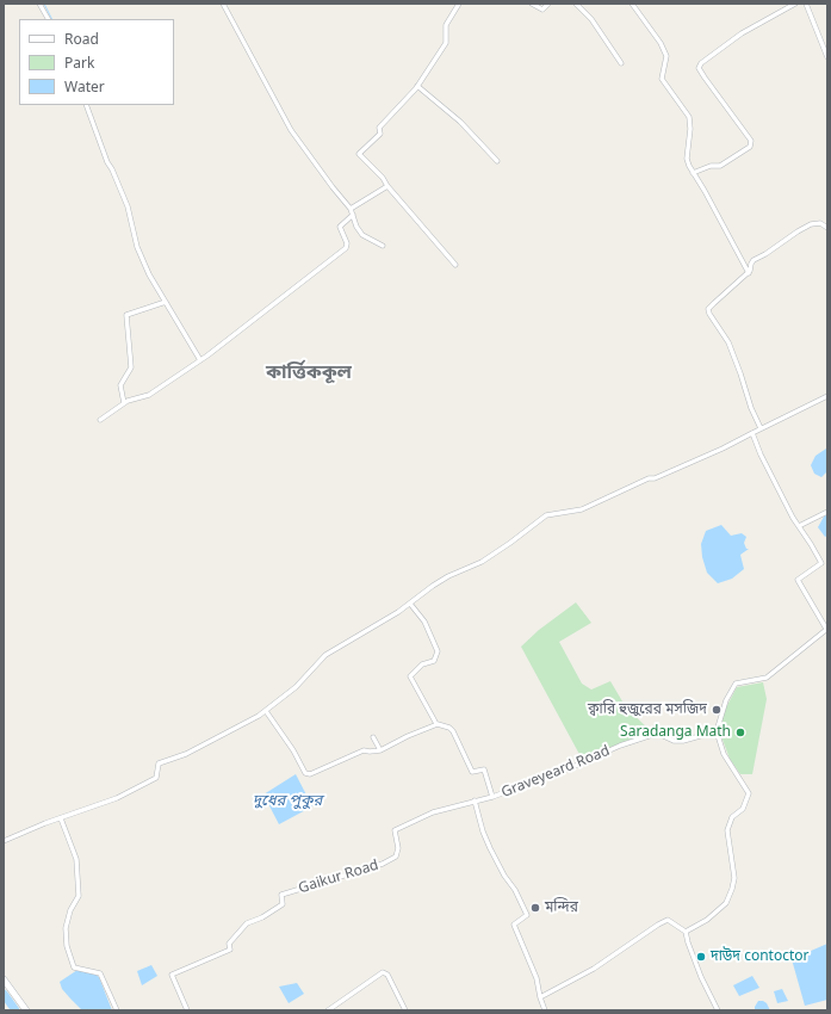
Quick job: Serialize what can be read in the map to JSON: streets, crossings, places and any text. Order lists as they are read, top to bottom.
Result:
{
  "streets": {
    "street": ["Graveyeard Road", "Gaikur Road"]
  },
  "crossings": [
    ["Graveyeard Road", "Gaikur Road"]
  ],
  "districts": ["কার্ত্তিককূল"],
  "water": ["দুধের পুকুর"],
  "places": [
    "ক্বারি হুজুরের মসজিদ",
    "Saradanga Math",
    "মন্দির",
    "দাউদ contoctor"
  ],
  "legend": ["Road", "Park", "Water"]
}
